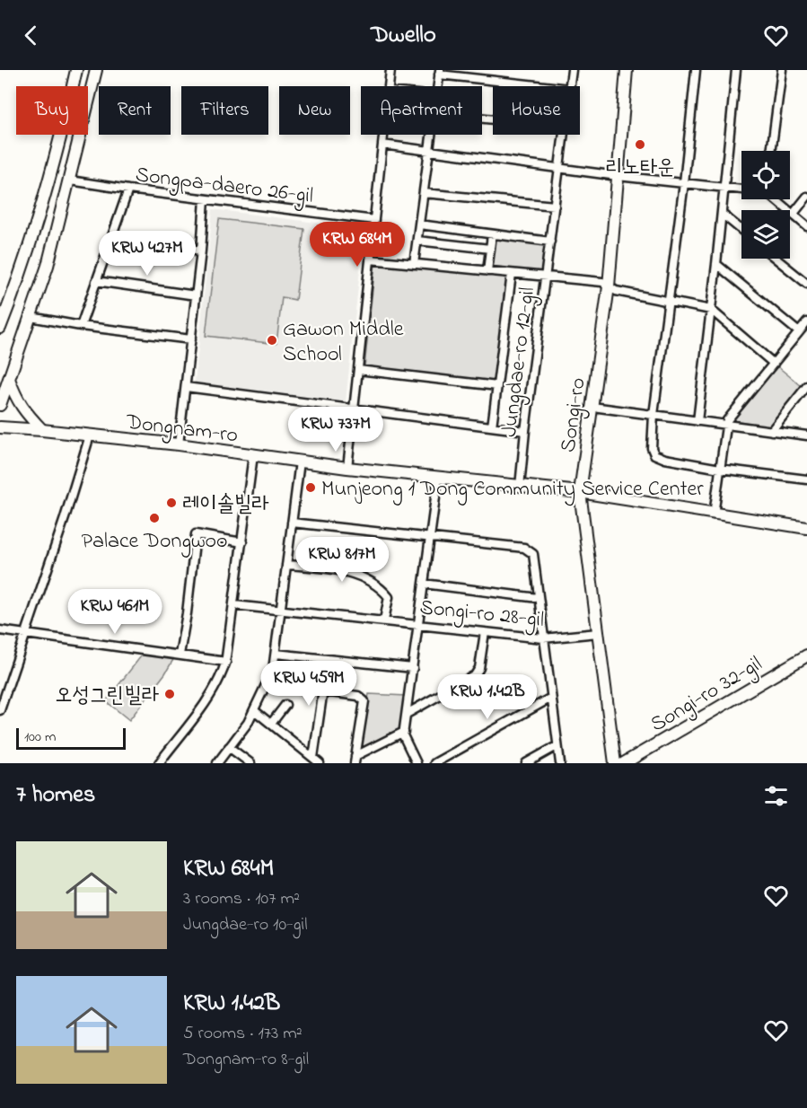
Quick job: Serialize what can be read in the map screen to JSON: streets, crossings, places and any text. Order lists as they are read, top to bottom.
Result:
{
  "streets": {
    "main road": ["Songi-ro", "Dongnam-ro", "Songi-ro 32-gil"],
    "street": ["Songpa-daero 26-gil", "Jungdae-ro 12-gil", "Songi-ro 28-gil"]
  },
  "crossings": [
    ["Jungdae-ro 12-gil", "Dongnam-ro"],
    ["Songi-ro", "Dongnam-ro"],
    ["Songi-ro", "Songi-ro 28-gil"]
  ],
  "places": [
    "리노타운",
    "Gawon Middle School",
    "Munjeong 1 Dong Community Service Center",
    "레이솔빌라",
    "Palace Dongwoo",
    "오성그린빌라"
  ],
  "scale_bar": "100 m",
  "page": {
    "header": "Dwello",
    "chip": [
      "Buy",
      "Rent",
      "Filters",
      "New",
      "Apartment",
      "House"
    ],
    "price": [
      "KRW 684M",
      "KRW 427M",
      "KRW 737M",
      "KRW 817M",
      "KRW 461M",
      "KRW 459M",
      "KRW 1.42B"
    ],
    "scale": "100 m",
    "heading": "7 homes",
    "list": [
      {
        "name": "KRW 684M",
        "note": "3 rooms · 107 m² · Jungdae-ro 10-gil"
      },
      {
        "name": "KRW 1.42B",
        "note": "5 rooms · 173 m² · Dongnam-ro 8-gil"
      }
    ]
  }
}
